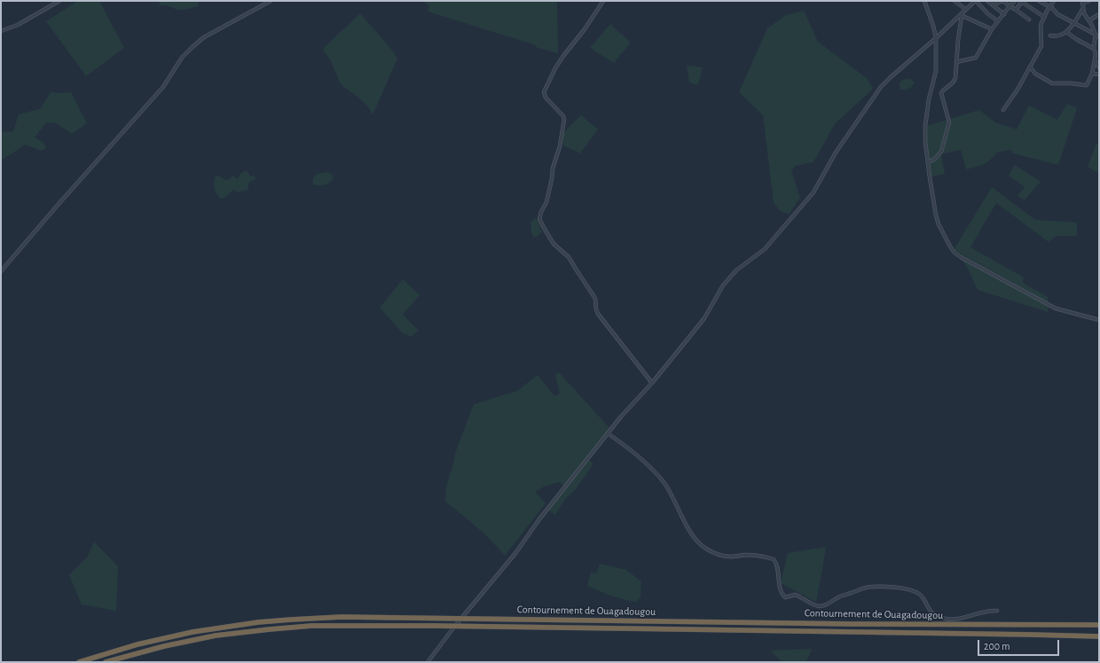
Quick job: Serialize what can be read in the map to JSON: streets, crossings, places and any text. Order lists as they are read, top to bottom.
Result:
{
  "streets": {
    "highway": ["Contournement de Ouagadougou"]
  },
  "scale_bar": "200 m"
}
